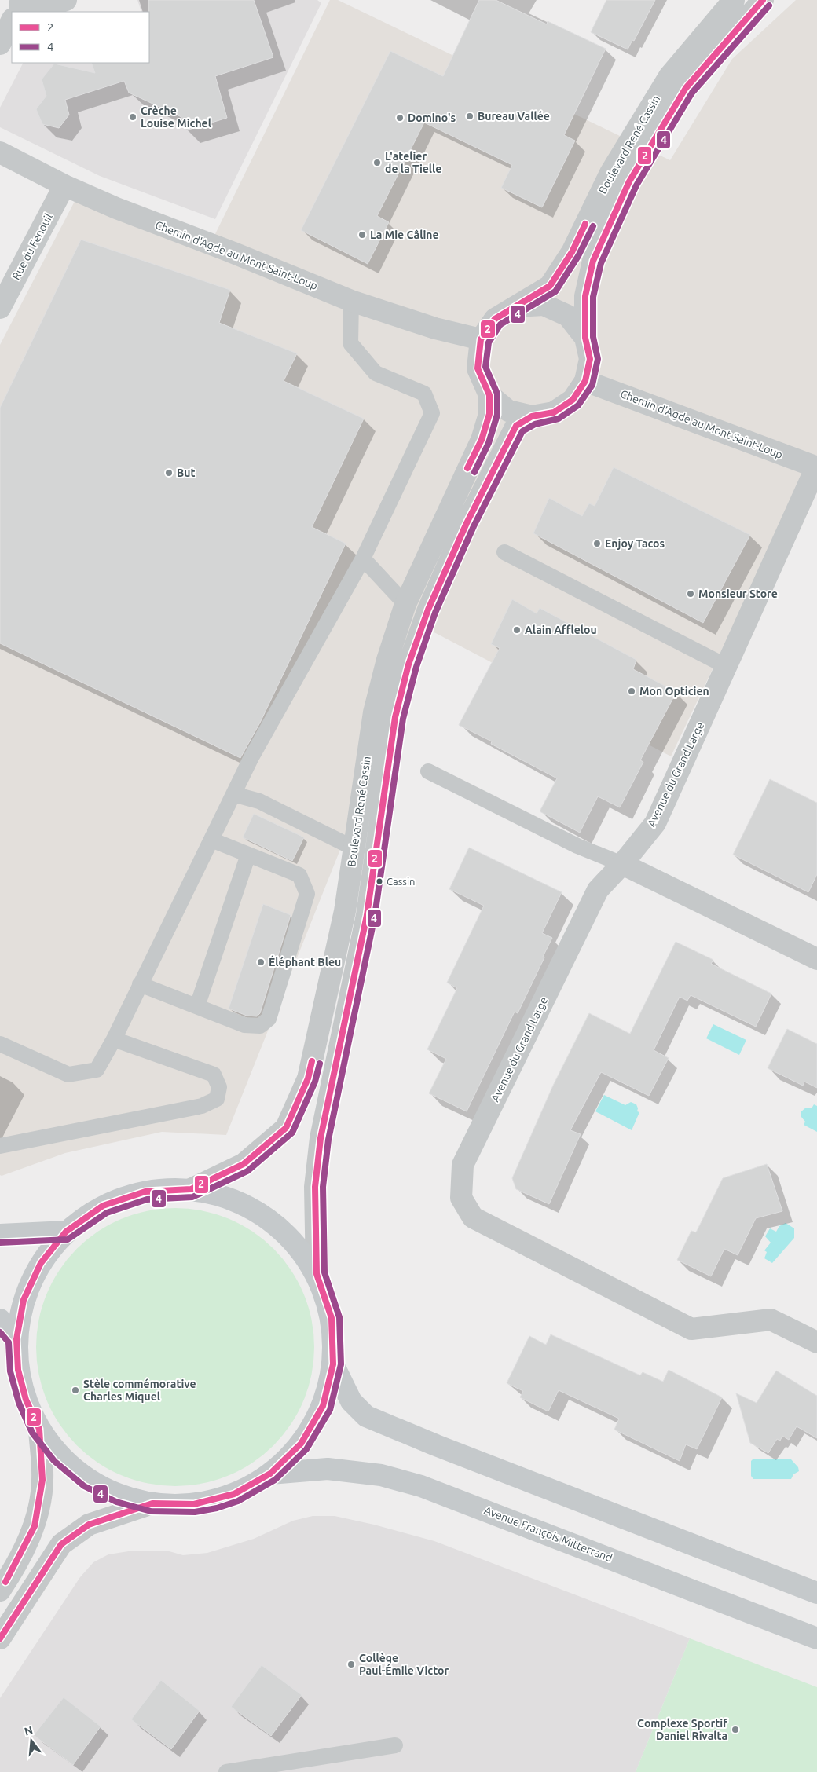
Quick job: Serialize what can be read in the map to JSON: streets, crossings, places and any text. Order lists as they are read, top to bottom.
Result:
{
  "streets": {
    "main road": ["Avenue François Mitterrand"],
    "street": [
      "Boulevard René Cassin",
      "Rue du Fenouil",
      "Chemin d'Agde au Mont Saint-Loup",
      "Avenue du Grand Large"
    ]
  },
  "crossings": [
    ["Boulevard René Cassin", "Chemin d'Agde au Mont Saint-Loup"],
    ["Rue du Fenouil", "Chemin d'Agde au Mont Saint-Loup"],
    ["Chemin d'Agde au Mont Saint-Loup", "Avenue du Grand Large"]
  ],
  "places": [
    "Bureau Vallée",
    "Crèche Louise Michel",
    "Domino's",
    "L'atelier de la Tielle",
    "La Mie Câline",
    "But",
    "Enjoy Tacos",
    "Monsieur Store",
    "Alain Afflelou",
    "Mon Opticien",
    "Cassin",
    "Éléphant Bleu",
    "Stèle commémorative Charles Miquel",
    "Collège Paul-Émile Victor",
    "Complexe Sportif Daniel Rivalta"
  ],
  "lines": ["transit line 2", "transit line 4"],
  "legend": ["2", "4"],
  "north": "top"
}
